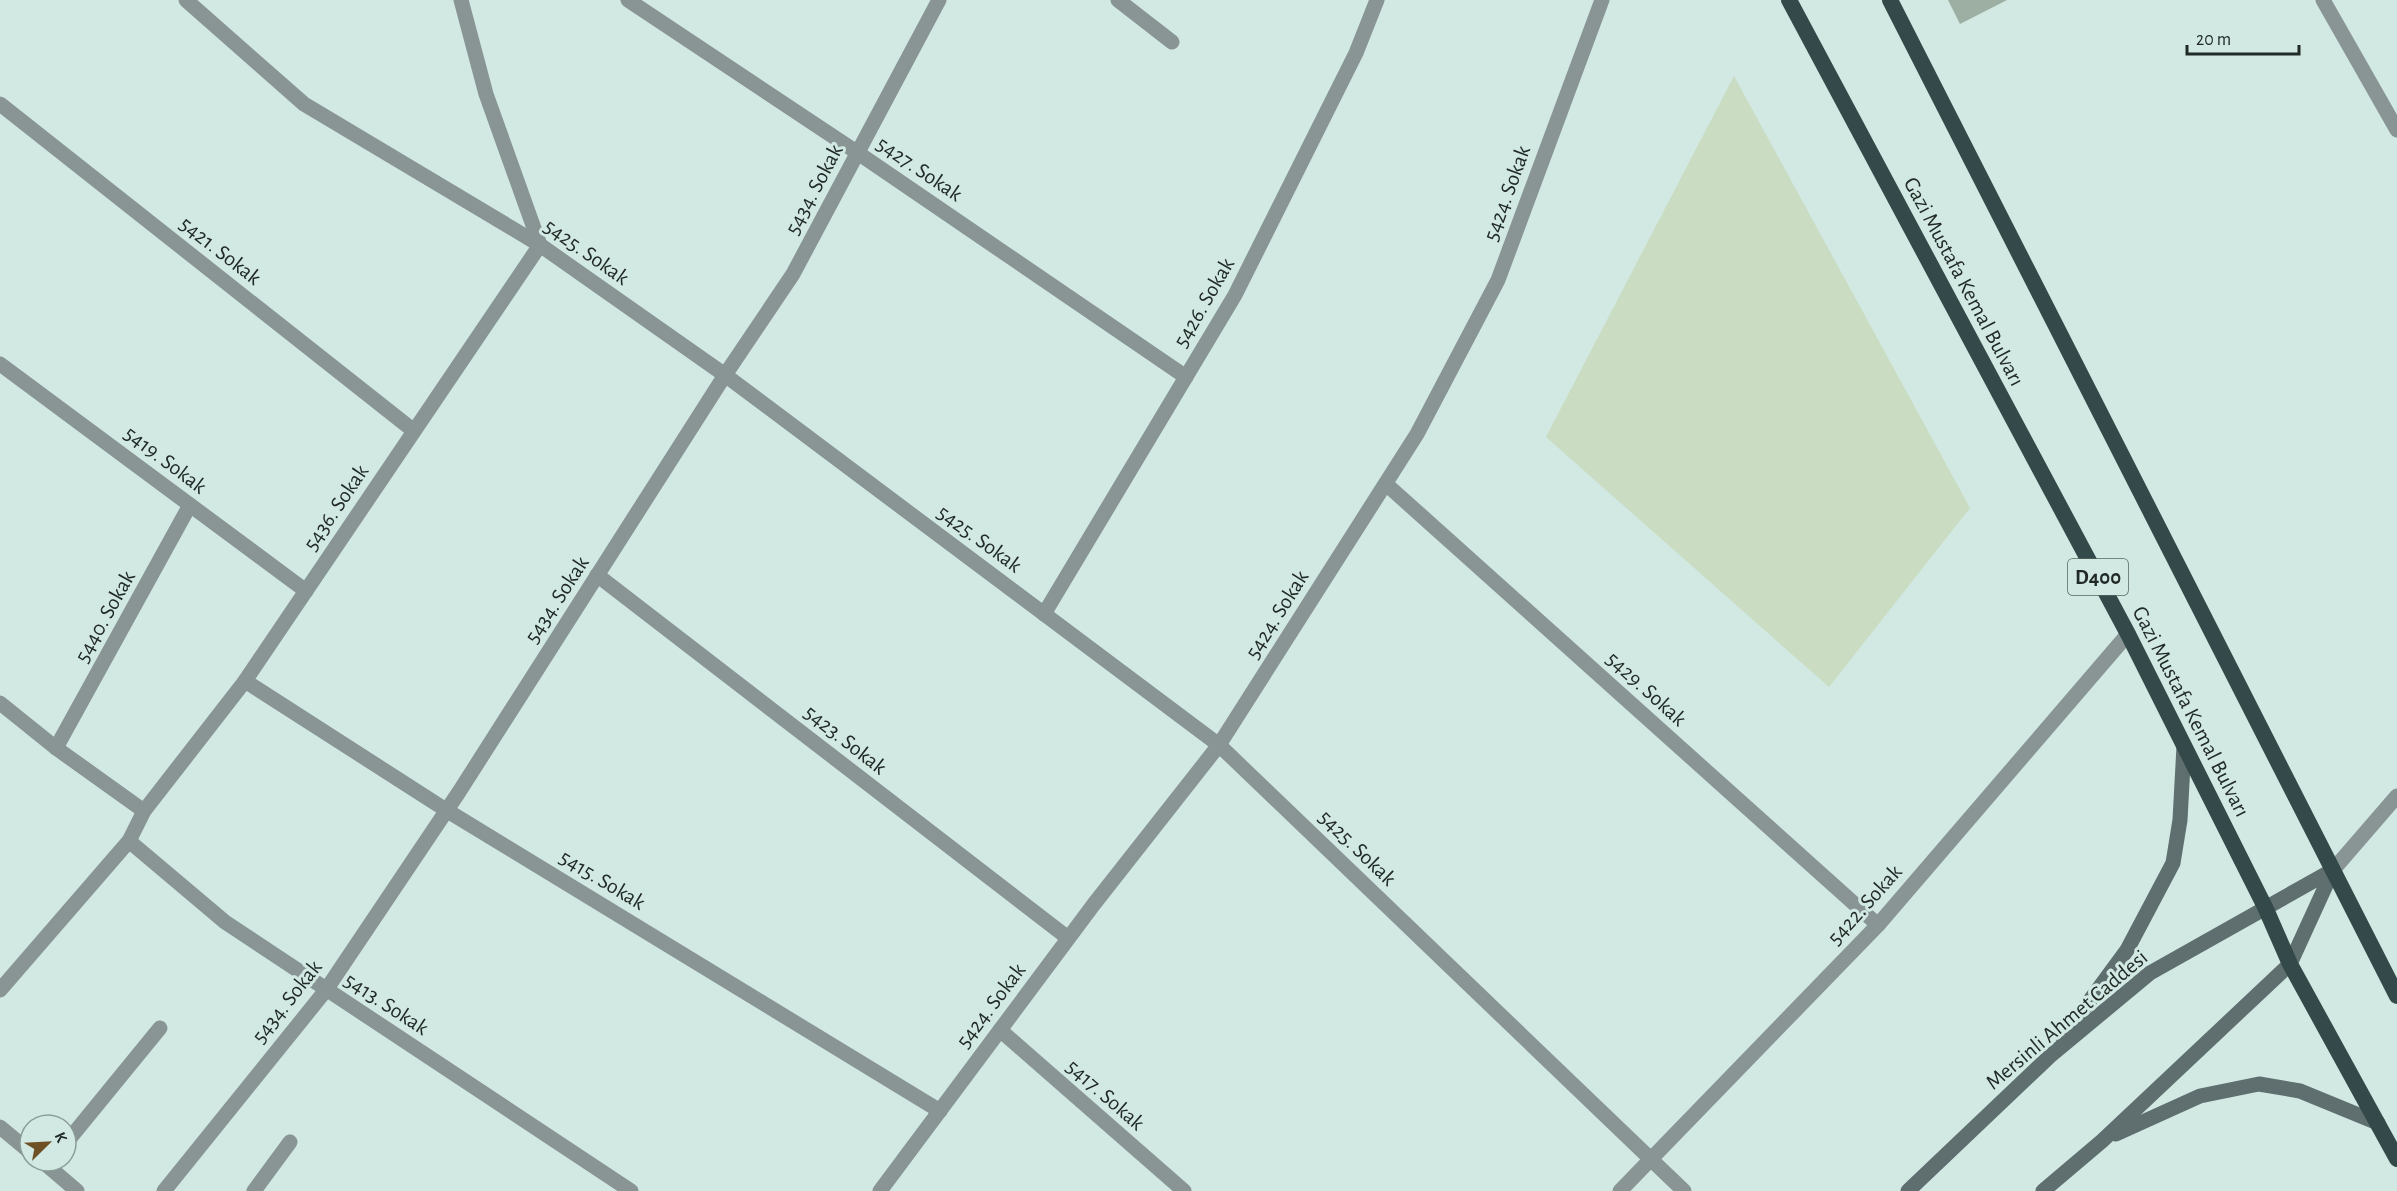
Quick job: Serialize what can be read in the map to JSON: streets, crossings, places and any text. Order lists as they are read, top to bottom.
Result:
{
  "streets": {
    "highway": ["Gazi Mustafa Kemal Bulvarı", "D400"],
    "main road": ["Mersinli Ahmet Caddesi"],
    "street": [
      "5427. Sokak",
      "5434. Sokak",
      "5424. Sokak",
      "5421. Sokak",
      "5425. Sokak",
      "5426. Sokak",
      "5419. Sokak",
      "5436. Sokak",
      "5440. Sokak",
      "5429. Sokak",
      "5423. Sokak",
      "5415. Sokak",
      "5422. Sokak",
      "5413. Sokak",
      "5417. Sokak"
    ]
  },
  "crossings": [
    ["5427. Sokak", "5434. Sokak"],
    ["5427. Sokak", "5426. Sokak"],
    ["5434. Sokak", "5425. Sokak"],
    ["5434. Sokak", "5423. Sokak"],
    ["5434. Sokak", "5415. Sokak"],
    ["5434. Sokak", "5413. Sokak"],
    ["5424. Sokak", "5425. Sokak"],
    ["5424. Sokak", "5429. Sokak"],
    ["5424. Sokak", "5423. Sokak"],
    ["5424. Sokak", "5415. Sokak"],
    ["5424. Sokak", "5417. Sokak"],
    ["5421. Sokak", "5436. Sokak"],
    ["5425. Sokak", "5426. Sokak"],
    ["5425. Sokak", "5436. Sokak"],
    ["5425. Sokak", "5422. Sokak"],
    ["Gazi Mustafa Kemal Bulvarı", "5422. Sokak"],
    ["Gazi Mustafa Kemal Bulvarı", "Mersinli Ahmet Caddesi"],
    ["5419. Sokak", "5436. Sokak"],
    ["5419. Sokak", "5440. Sokak"],
    ["5436. Sokak", "5415. Sokak"],
    ["5436. Sokak", "5413. Sokak"],
    ["5429. Sokak", "5422. Sokak"]
  ],
  "scale_bar": "20 m",
  "north": "top right"
}
